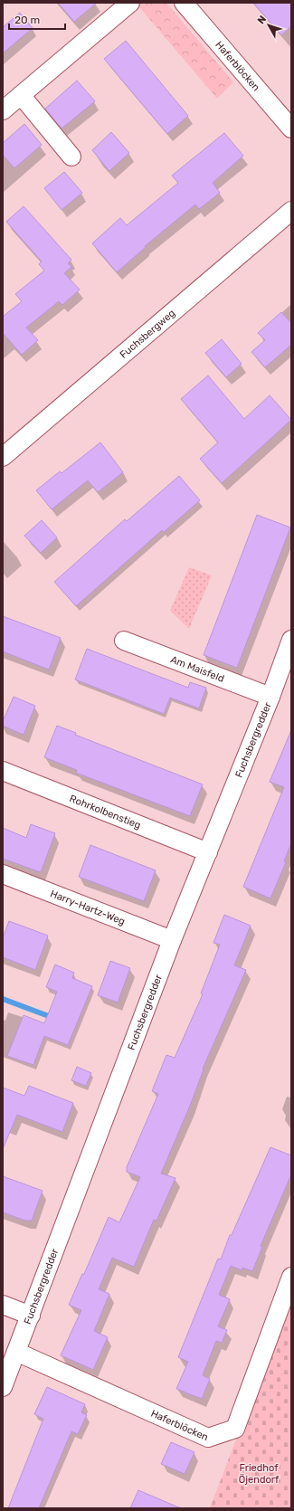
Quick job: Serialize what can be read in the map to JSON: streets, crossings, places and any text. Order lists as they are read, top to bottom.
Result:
{
  "streets": {
    "street": [
      "Haferblöcken",
      "Fuchsbergweg",
      "Am Maisfeld",
      "Fuchsbergredder",
      "Rohrkolbenstieg",
      "Harry-Hartz-Weg"
    ]
  },
  "crossings": [
    ["Haferblöcken", "Fuchsbergredder"],
    ["Am Maisfeld", "Fuchsbergredder"],
    ["Fuchsbergredder", "Rohrkolbenstieg"],
    ["Fuchsbergredder", "Harry-Hartz-Weg"]
  ],
  "parks": ["Friedhof Öjendorf"],
  "scale_bar": "20 m",
  "north": "top left"
}
